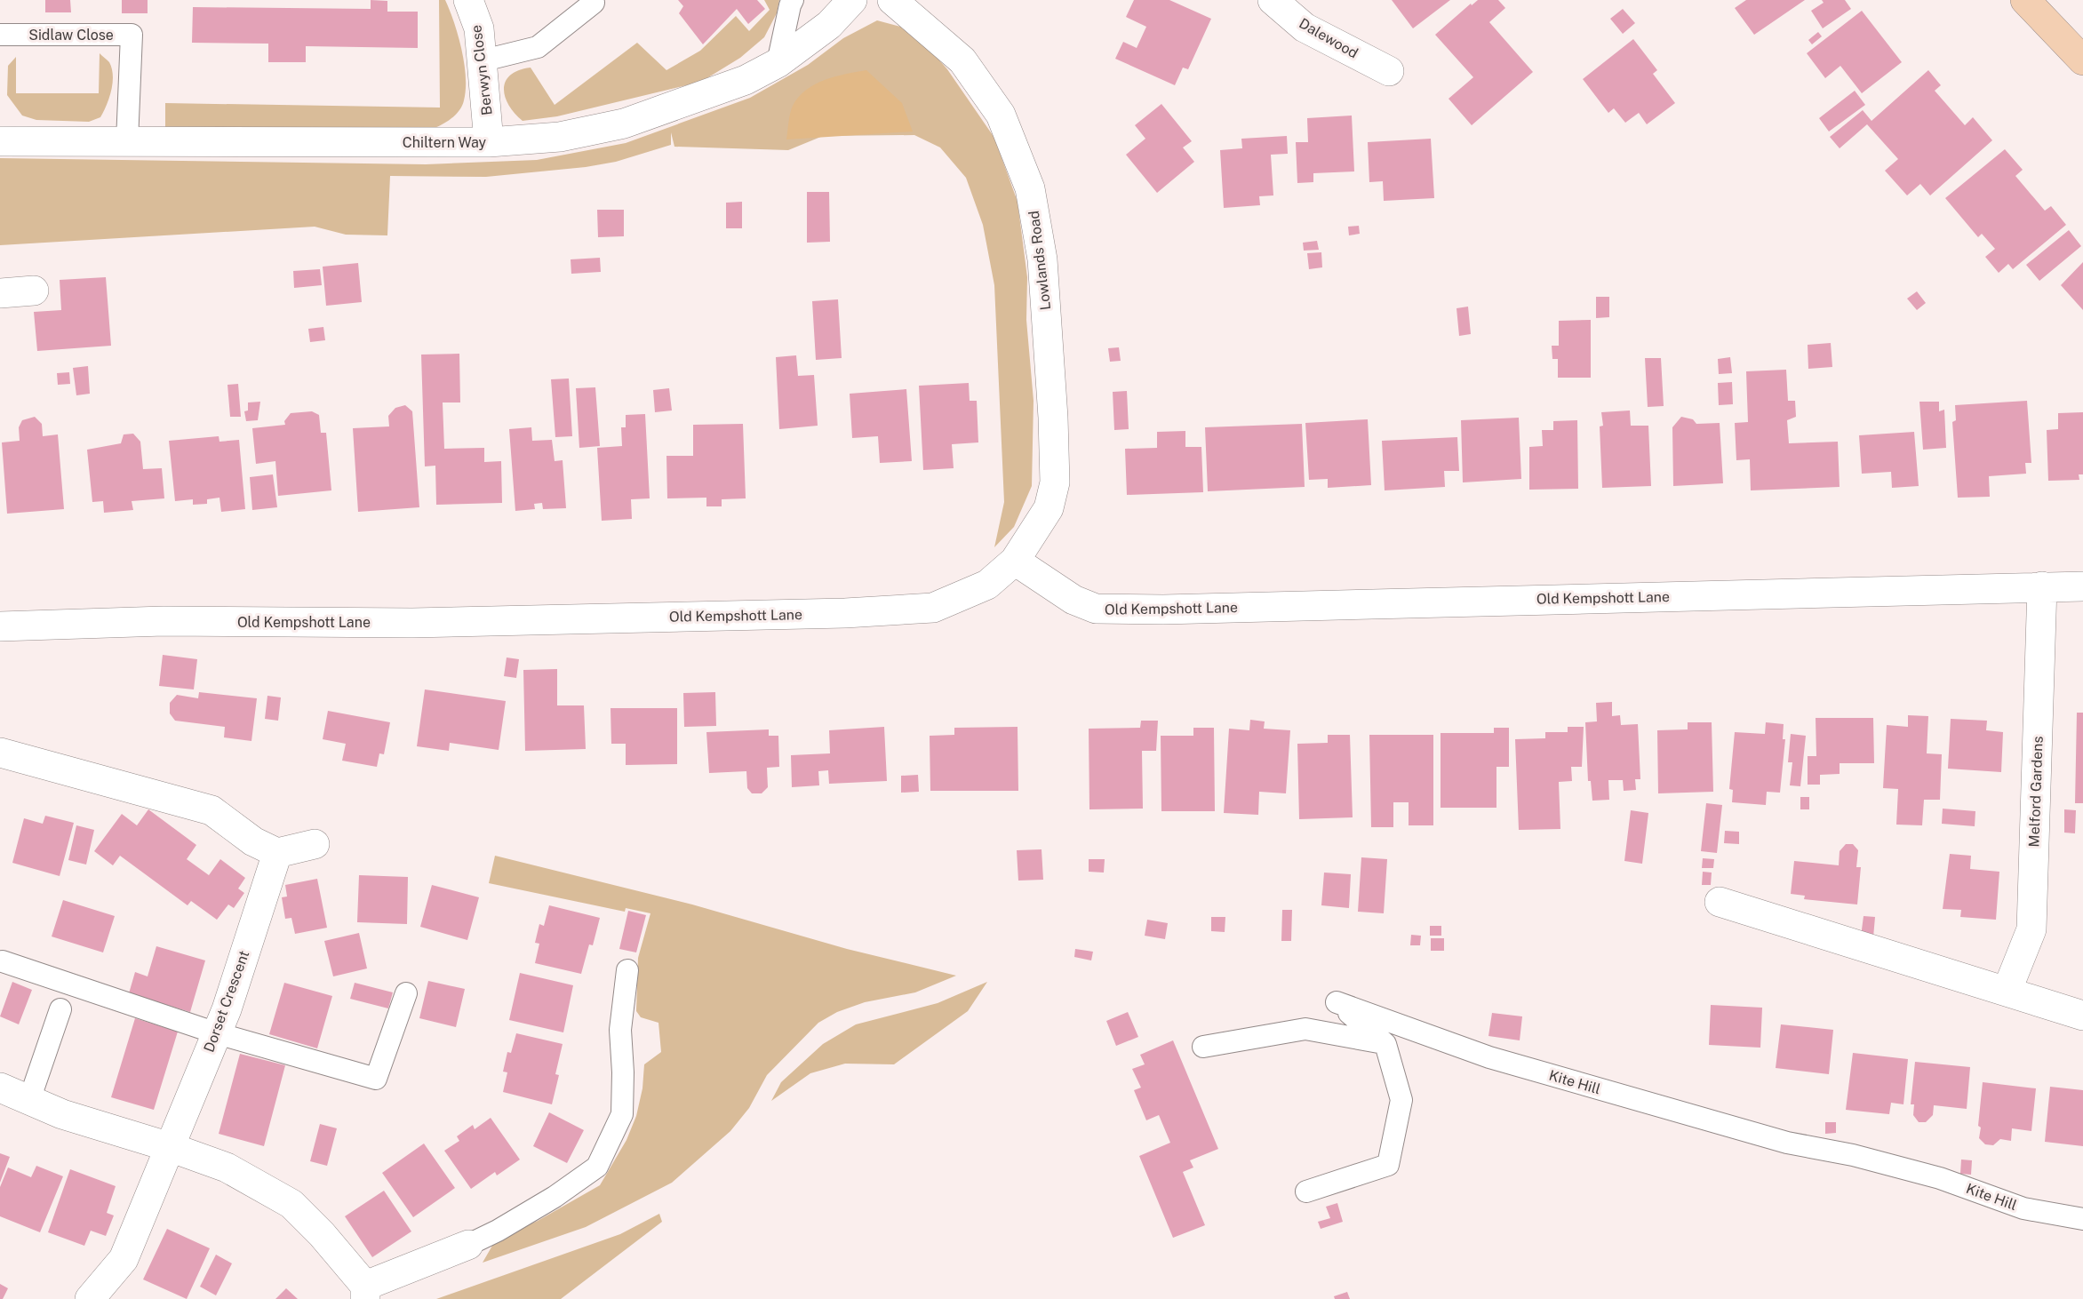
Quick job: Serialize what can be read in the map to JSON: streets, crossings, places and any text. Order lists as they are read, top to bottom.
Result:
{
  "streets": {
    "street": [
      "Dalewood",
      "Berwyn Close",
      "Chiltern Way",
      "Lowlands Road",
      "Old Kempshott Lane",
      "Melford Gardens",
      "Dorset Crescent"
    ],
    "lane": ["Sidlaw Close", "Kite Hill"]
  },
  "crossings": [
    ["Sidlaw Close", "Chiltern Way"],
    ["Berwyn Close", "Chiltern Way"],
    ["Lowlands Road", "Old Kempshott Lane"],
    ["Old Kempshott Lane", "Melford Gardens"]
  ]
}
